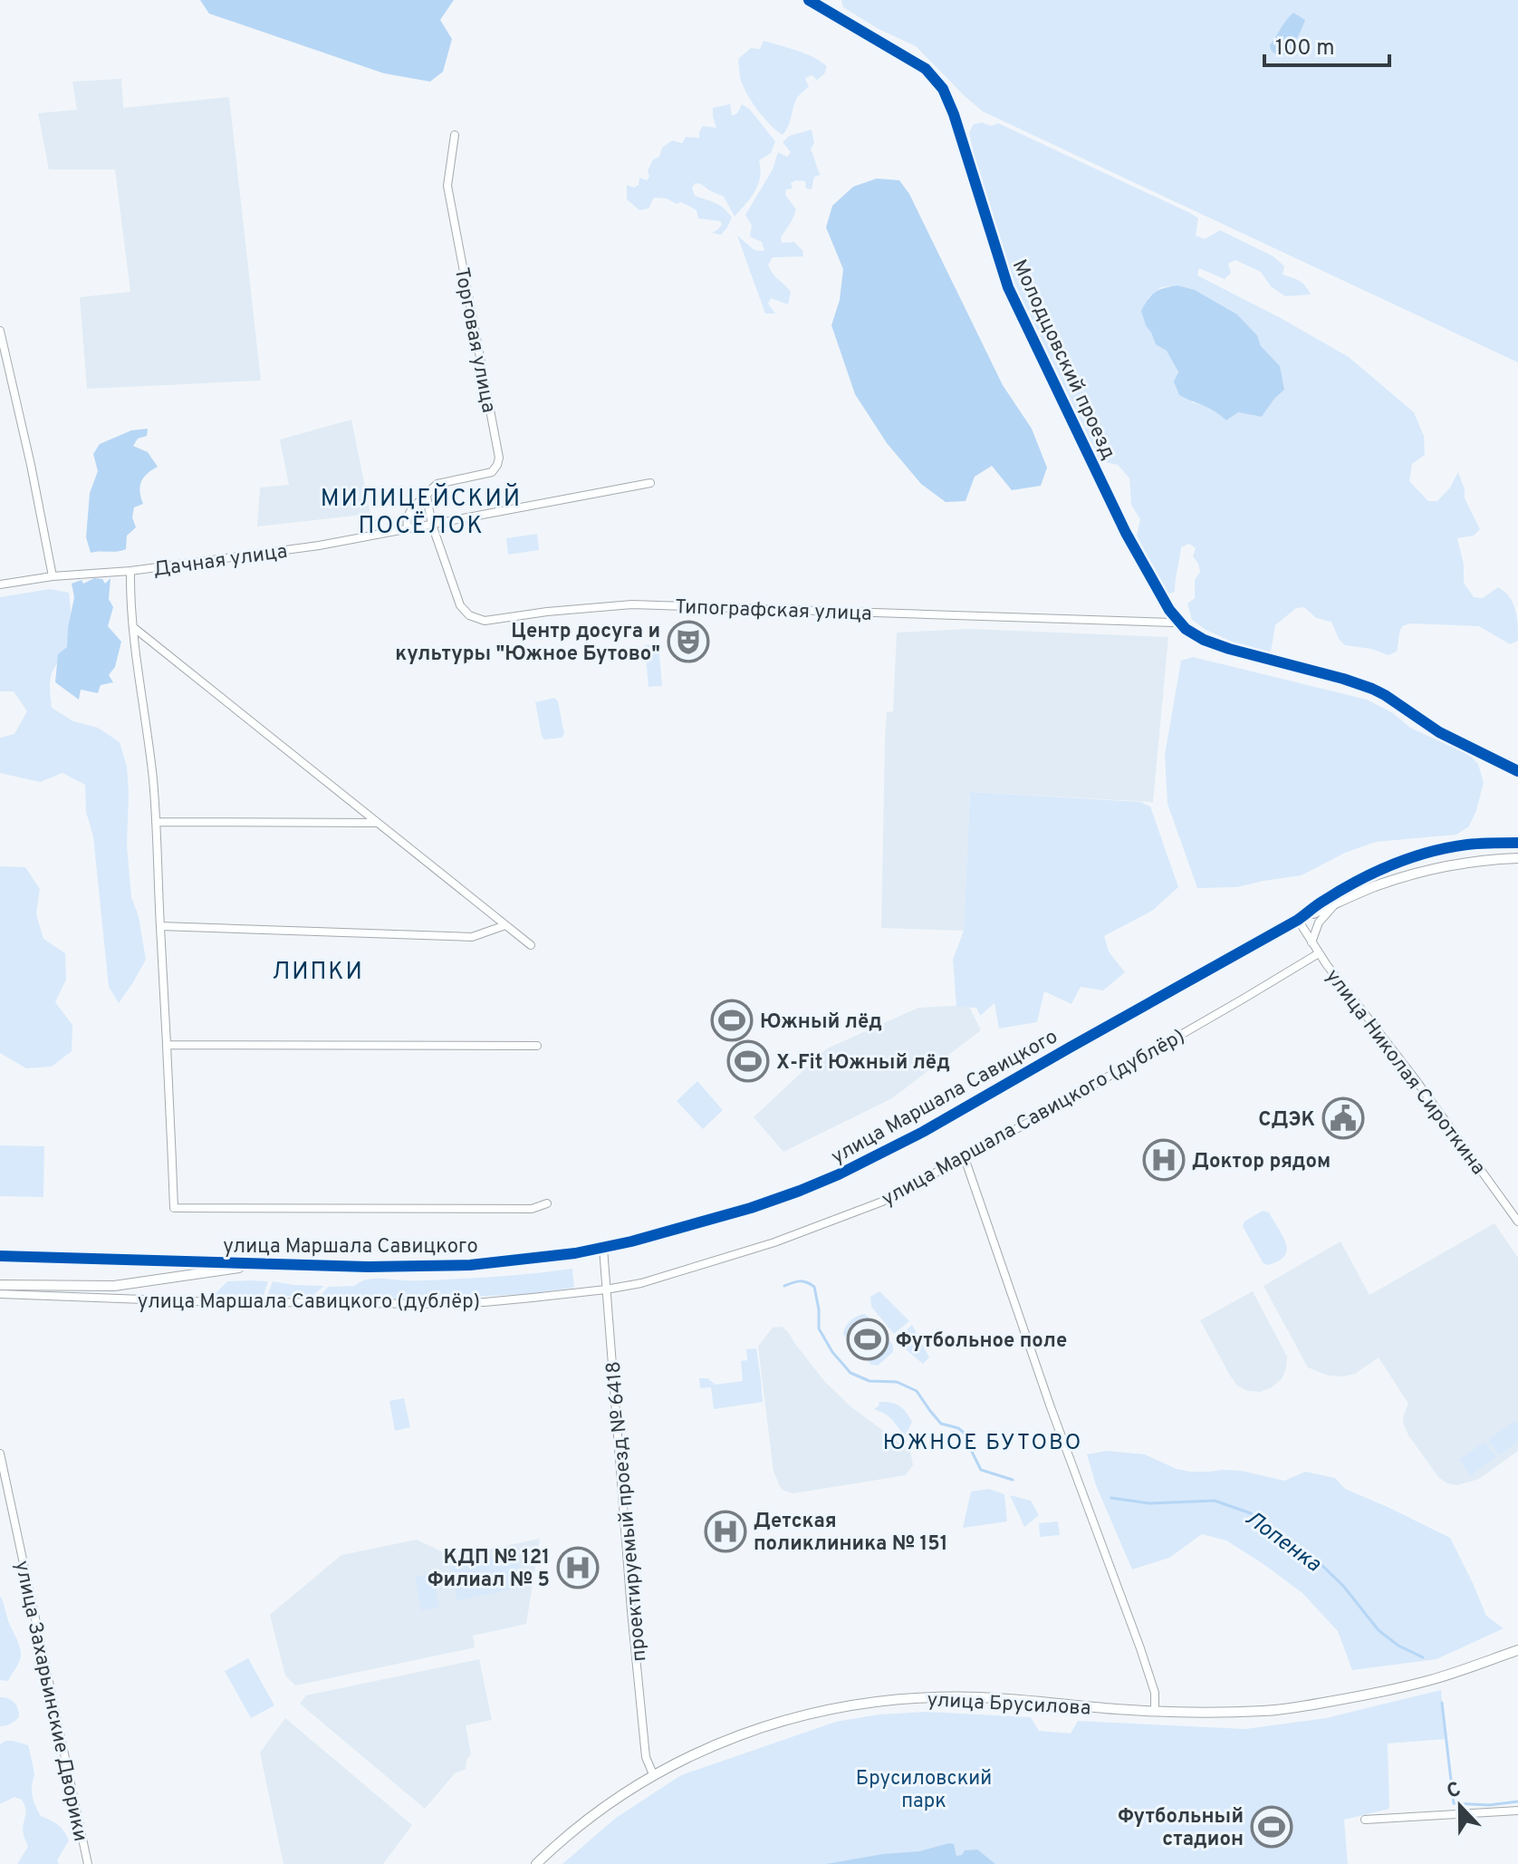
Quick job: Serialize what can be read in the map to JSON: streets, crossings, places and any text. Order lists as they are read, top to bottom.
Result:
{
  "streets": {
    "street": [
      "Торговая улица",
      "Молодцовский проезд",
      "Дачная улица",
      "Типографская улица",
      "улица Николая Сироткина",
      "улица Маршала Савицкого",
      "улица Маршала Савицкого (дублёр)",
      "проектируемый проезд № 6418",
      "улица Захарьинские Дворики",
      "улица Брусилова"
    ]
  },
  "crossings": [
    ["Торговая улица", "Дачная улица"],
    ["Молодцовский проезд", "Типографская улица"],
    ["Дачная улица", "Типографская улица"],
    ["улица Николая Сироткина", "улица Маршала Савицкого"],
    ["улица Николая Сироткина", "улица Маршала Савицкого (дублёр)"],
    ["улица Маршала Савицкого", "проектируемый проезд № 6418"],
    ["улица Маршала Савицкого (дублёр)", "проектируемый проезд № 6418"],
    ["проектируемый проезд № 6418", "улица Брусилова"]
  ],
  "districts": ["МИЛИЦЕЙСКИЙ ПОСЁЛОК", "ЛИПКИ", "ЮЖНОЕ БУТОВО"],
  "water": ["Лопенка"],
  "parks": ["Брусиловский парк"],
  "places": {
    "theatre": ["Центр досуга и культуры \"Южное Бутово\""],
    "sports": [
      "Южный лёд",
      "X-Fit Южный лёд",
      "Футбольное поле",
      "Футбольный стадион"
    ],
    "public building": ["СДЭК"],
    "hospital": ["Доктор рядом", "Детская поликлиника № 151", "КДП № 121 Филиал № 5"]
  },
  "scale_bar": "100 m",
  "north": "top"
}
